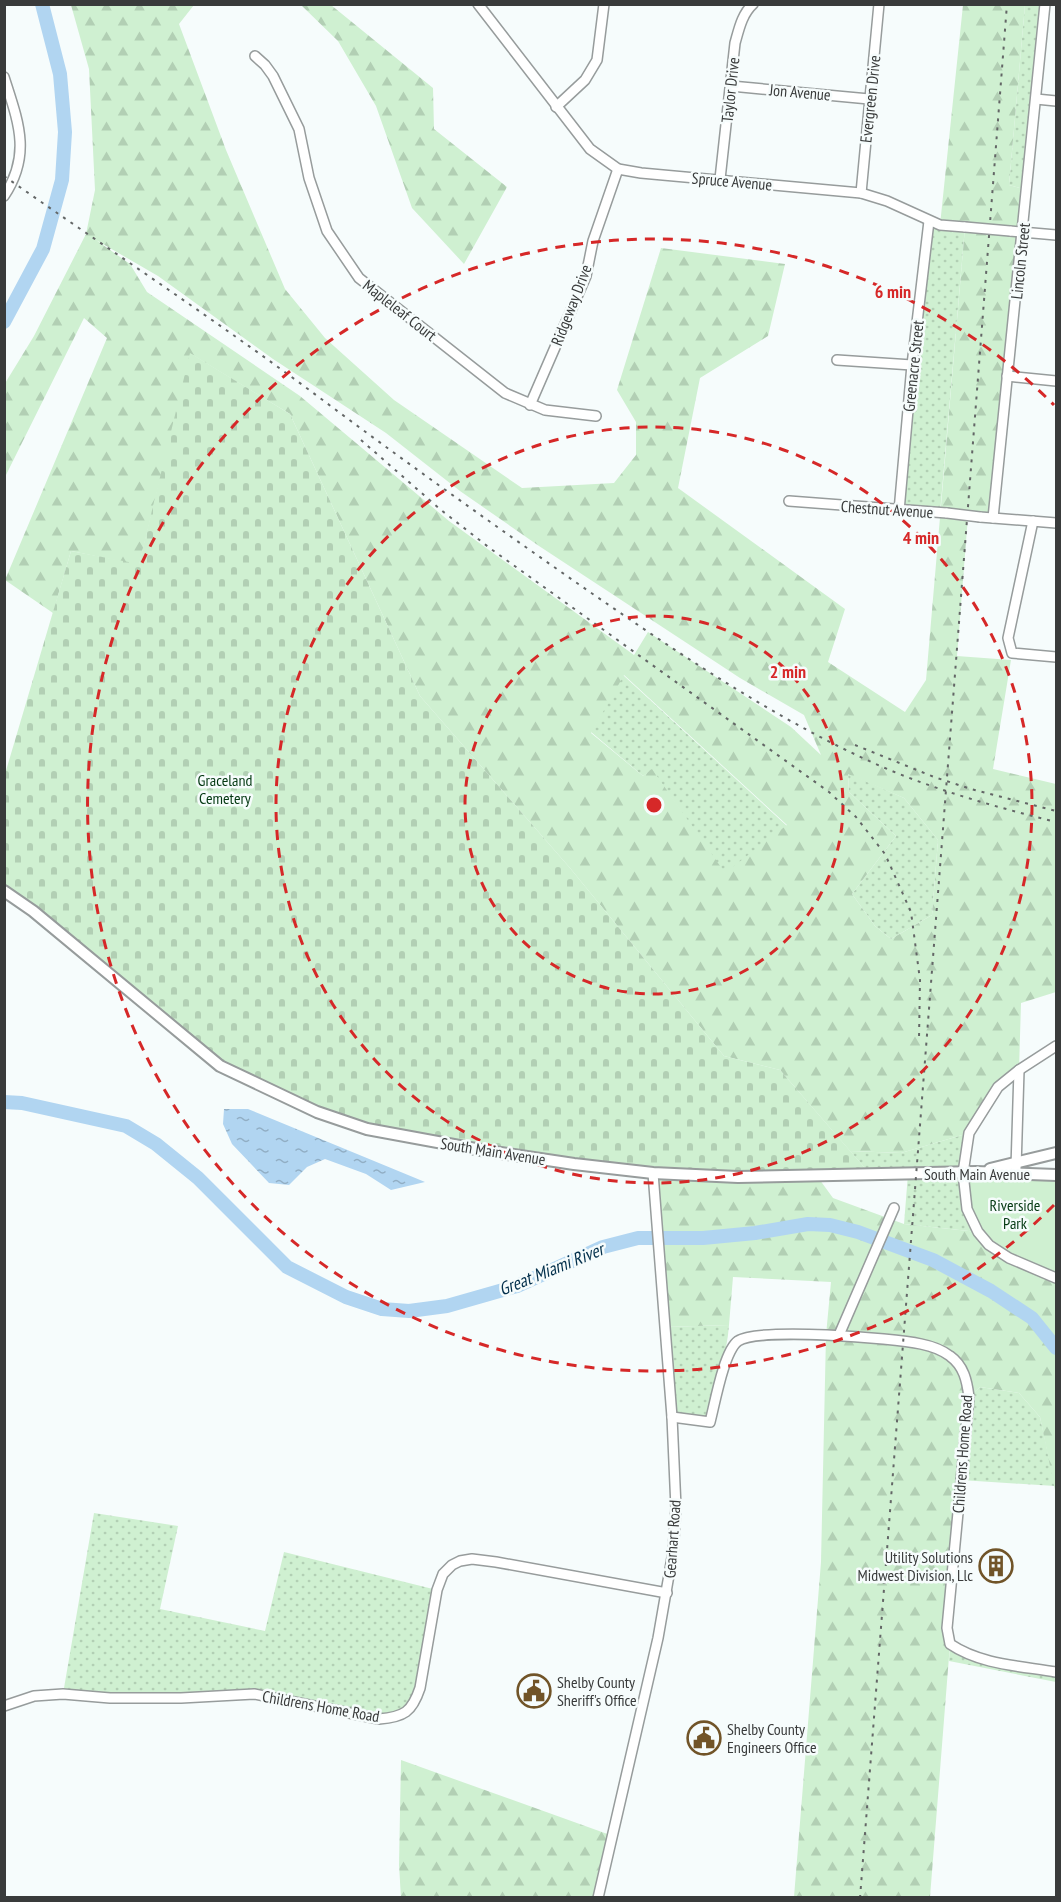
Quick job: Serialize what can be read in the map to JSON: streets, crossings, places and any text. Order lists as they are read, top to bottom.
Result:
{
  "streets": {
    "main road": ["South Main Avenue"],
    "street": [
      "Taylor Drive",
      "Jon Avenue",
      "Evergreen Drive",
      "Spruce Avenue",
      "Lincoln Street",
      "Ridgeway Drive",
      "Mapleleaf Court",
      "Greenacre Street",
      "Chestnut Avenue",
      "Childrens Home Road",
      "Gearhart Road"
    ]
  },
  "crossings": [
    ["Taylor Drive", "Jon Avenue"],
    ["Taylor Drive", "Spruce Avenue"],
    ["Jon Avenue", "Evergreen Drive"],
    ["Evergreen Drive", "Spruce Avenue"],
    ["Spruce Avenue", "Lincoln Street"],
    ["Spruce Avenue", "Ridgeway Drive"],
    ["Spruce Avenue", "Greenacre Street"],
    ["Lincoln Street", "Chestnut Avenue"],
    ["Ridgeway Drive", "Mapleleaf Court"],
    ["Greenacre Street", "Chestnut Avenue"],
    ["South Main Avenue", "Gearhart Road"],
    ["Childrens Home Road", "Gearhart Road"]
  ],
  "water": ["Great Miami River"],
  "parks": ["Graceland Cemetery", "Riverside Park"],
  "places": {
    "building": ["Utility Solutions Midwest Division, Llc"],
    "public building": ["Shelby County Sheriff's Office", "Shelby County Engineers Office"]
  },
  "rings": ["6 min", "4 min", "2 min"]
}
